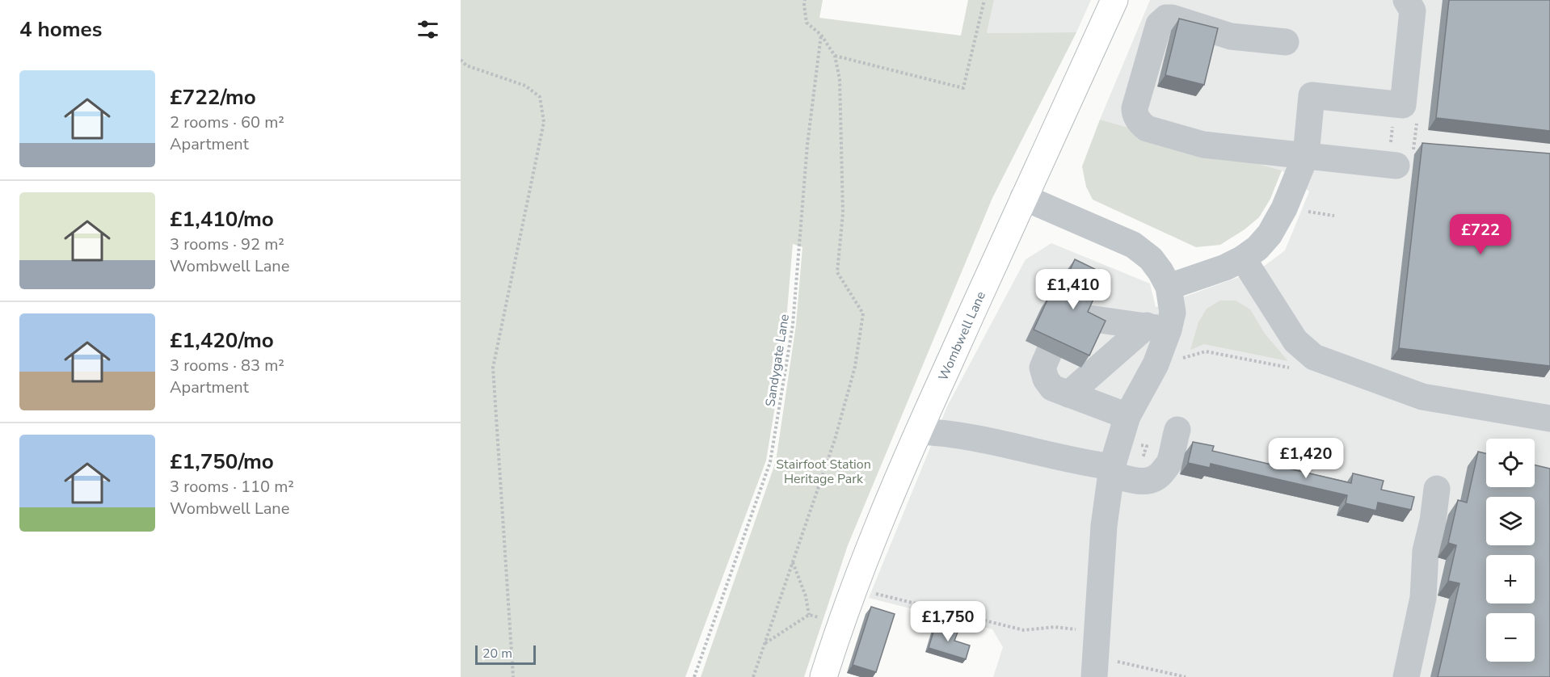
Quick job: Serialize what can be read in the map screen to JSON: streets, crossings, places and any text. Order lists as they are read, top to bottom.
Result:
{
  "streets": {
    "main road": ["Wombwell Lane"],
    "path": ["Sandygate Lane"]
  },
  "parks": ["Stairfoot Station Heritage Park"],
  "scale_bar": "20 m",
  "page": {
    "heading": "4 homes",
    "list": [
      {
        "name": "£722/mo",
        "note": "2 rooms · 60 m² · Apartment"
      },
      {
        "name": "£1,410/mo",
        "note": "3 rooms · 92 m² · Wombwell Lane"
      },
      {
        "name": "£1,420/mo",
        "note": "3 rooms · 83 m² · Apartment"
      },
      {
        "name": "£1,750/mo",
        "note": "3 rooms · 110 m² · Wombwell Lane"
      }
    ],
    "price": [
      "£722",
      "£1,410",
      "£1,420",
      "£1,750"
    ],
    "map_buttons": ["+", "−"],
    "scale": "20 m"
  }
}
